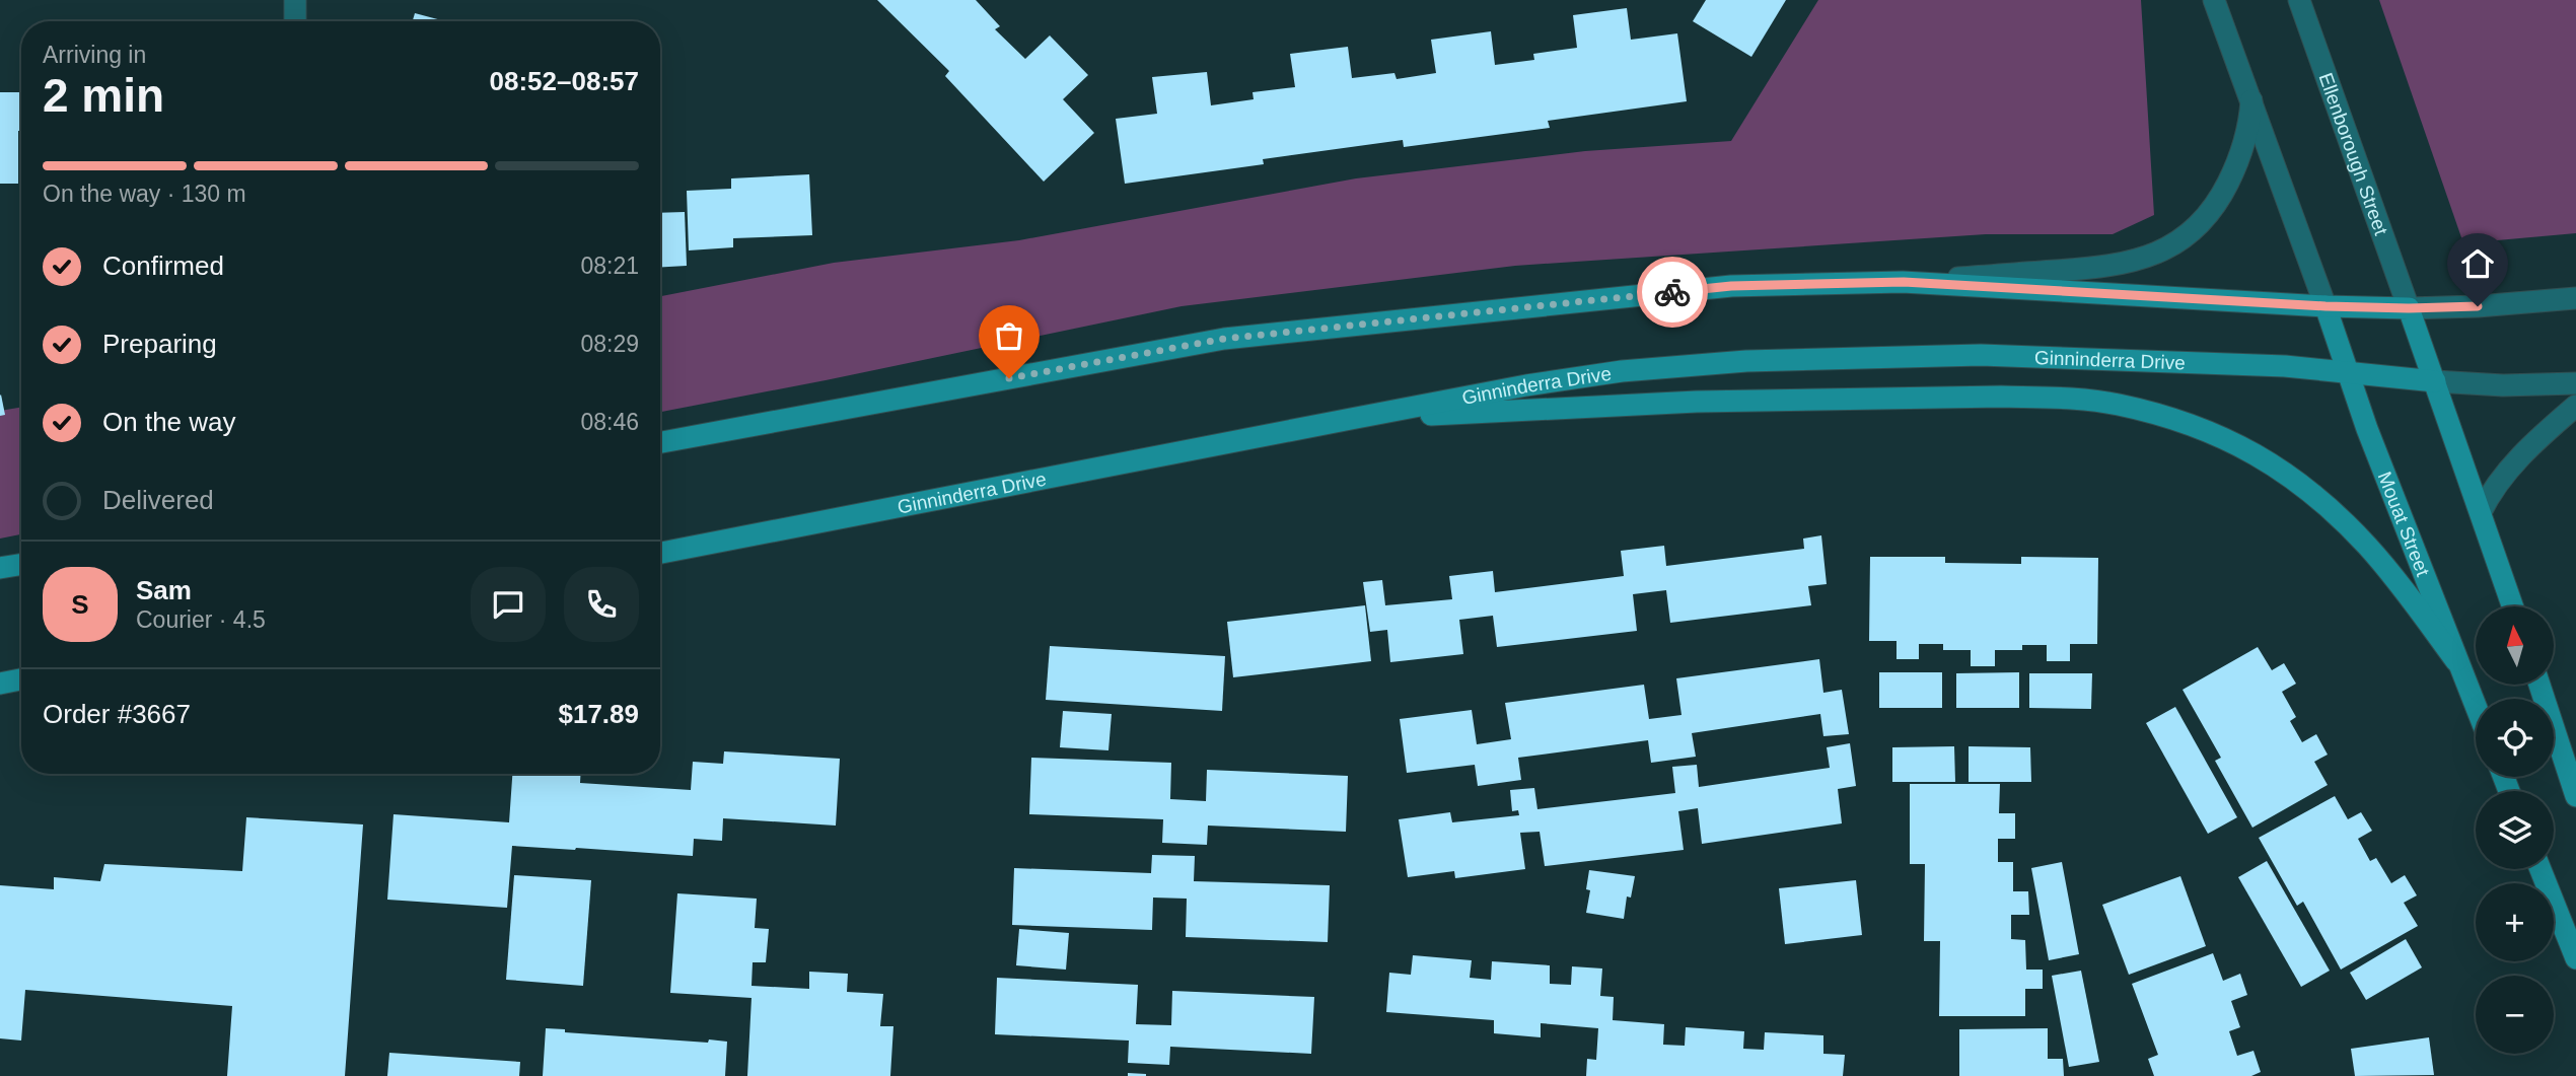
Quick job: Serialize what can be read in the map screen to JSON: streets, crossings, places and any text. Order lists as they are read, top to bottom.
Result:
{
  "streets": {
    "main road": ["Ellenborough Street", "Ginninderra Drive", "Mouat Street"]
  },
  "crossings": [
    ["Ginninderra Drive", "Mouat Street"]
  ],
  "north": "top",
  "page": {
    "heading": ["2 min", "Arriving in", "08:52–08:57"],
    "panel": [
      "Sam",
      "Courier · 4.5",
      "Order #3667",
      "$17.89"
    ],
    "bar": "On the way · 130 m",
    "list": [
      ["Confirmed", "08:21"],
      ["Preparing", "08:29"],
      ["On the way", "08:46"],
      "Delivered"
    ],
    "round": "S",
    "map_buttons": ["+", "−"]
  }
}
